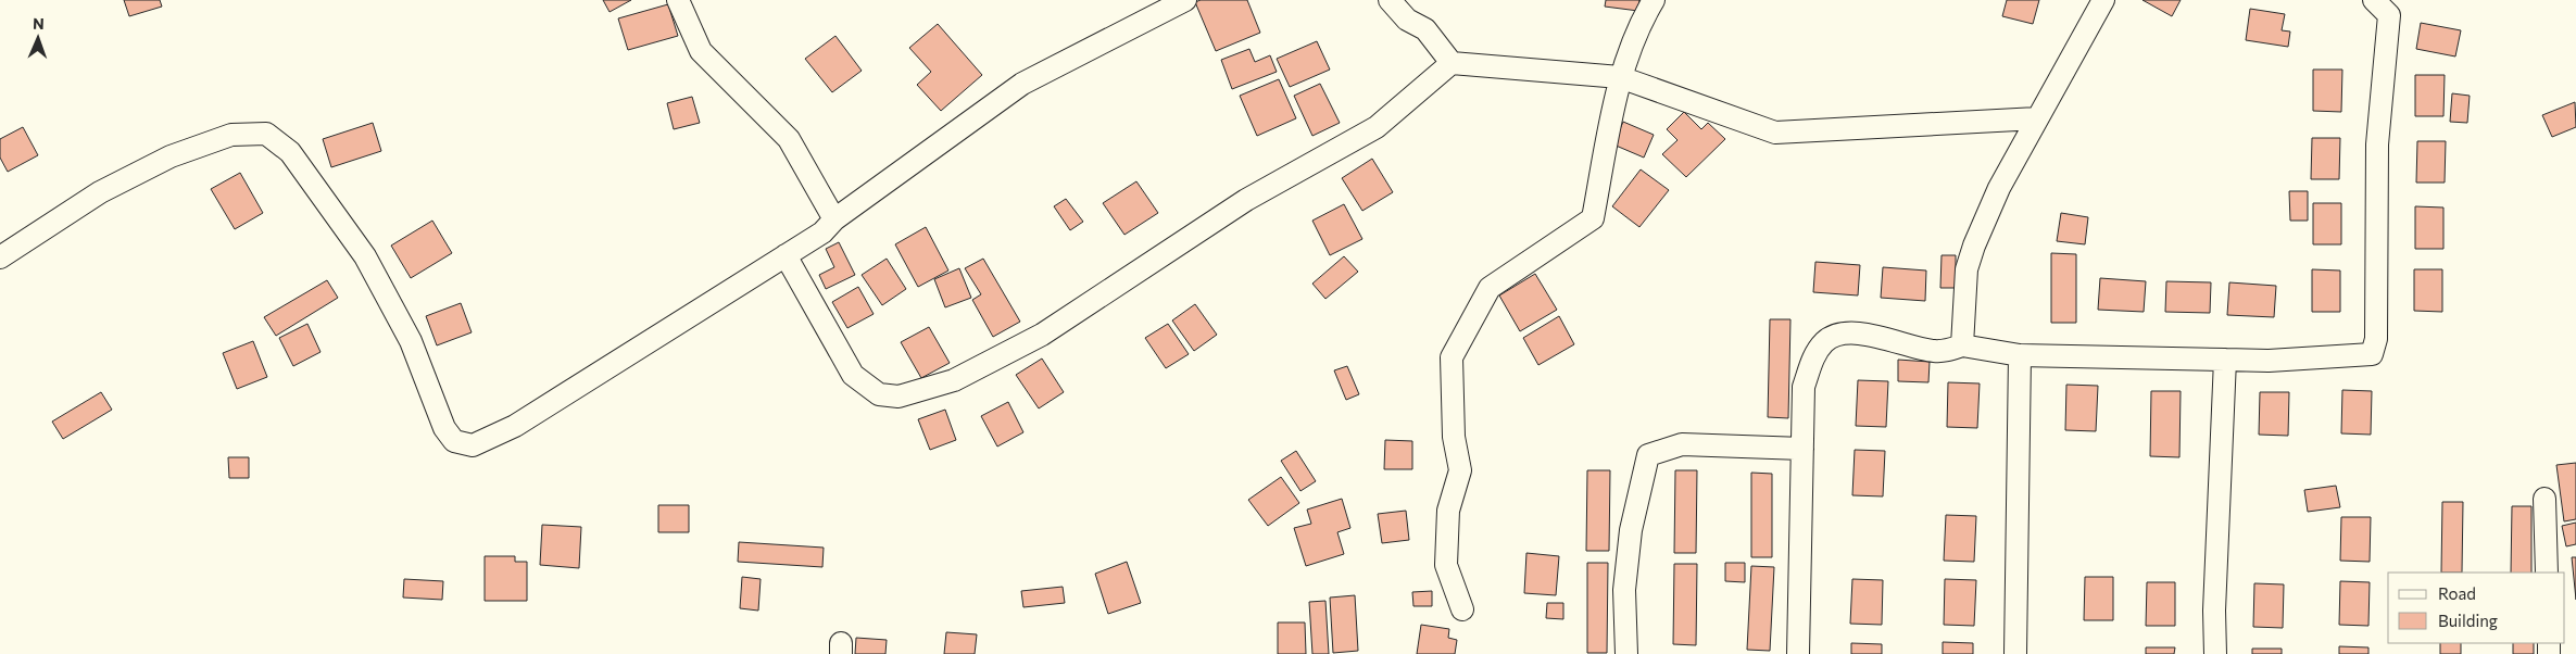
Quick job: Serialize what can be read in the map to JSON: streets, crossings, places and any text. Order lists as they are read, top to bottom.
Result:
{
  "legend": ["Road", "Building"],
  "north": "top"
}
